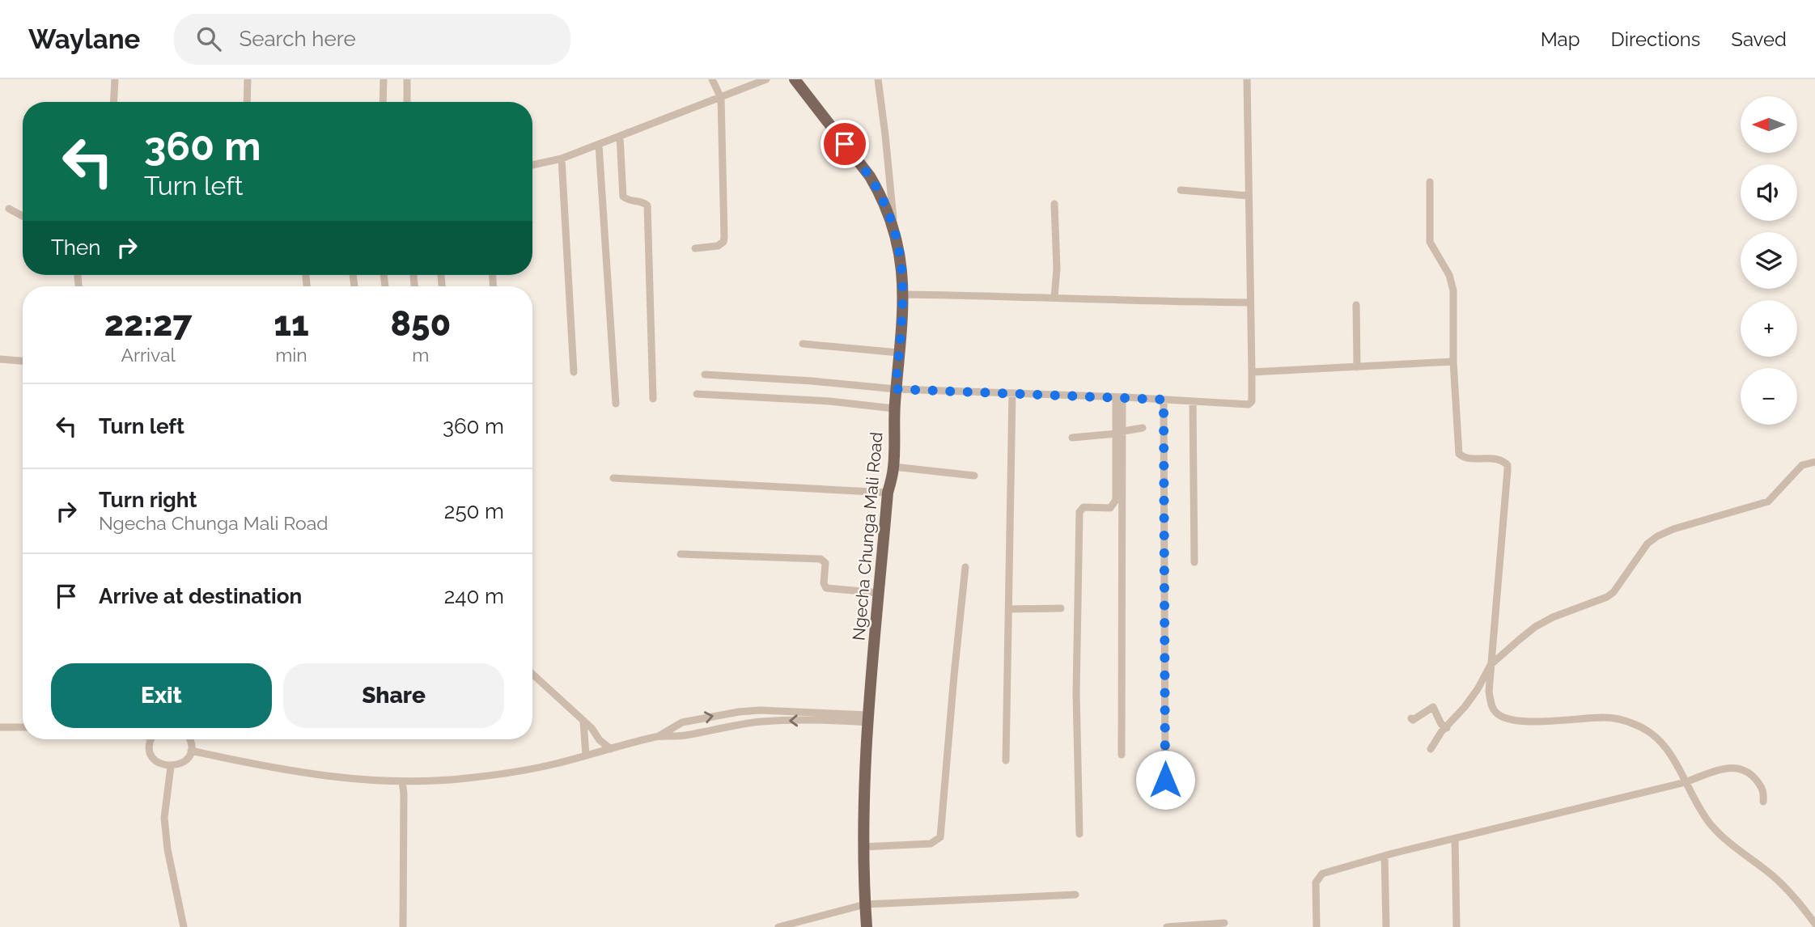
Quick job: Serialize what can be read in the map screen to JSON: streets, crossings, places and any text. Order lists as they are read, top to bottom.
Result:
{
  "streets": {
    "main road": ["Ngecha Chunga Mali Road"]
  },
  "north": "left",
  "page": {
    "header": "Waylane",
    "search": "Search here",
    "nav": ["Map", "Directions", "Saved"],
    "map_buttons": ["+", "−"],
    "turn": ["360 m", "Turn left"],
    "then": "Then",
    "eta": [
      "22:27",
      "Arrival",
      "11",
      "min",
      "850",
      "m"
    ],
    "list": [
      {
        "name": "Turn left",
        "value": "360 m"
      },
      {
        "name": "Turn right",
        "note": "Ngecha Chunga Mali Road",
        "value": "250 m"
      },
      {
        "name": "Arrive at destination",
        "value": "240 m"
      }
    ],
    "buttons": ["Exit", "Share"]
  }
}
